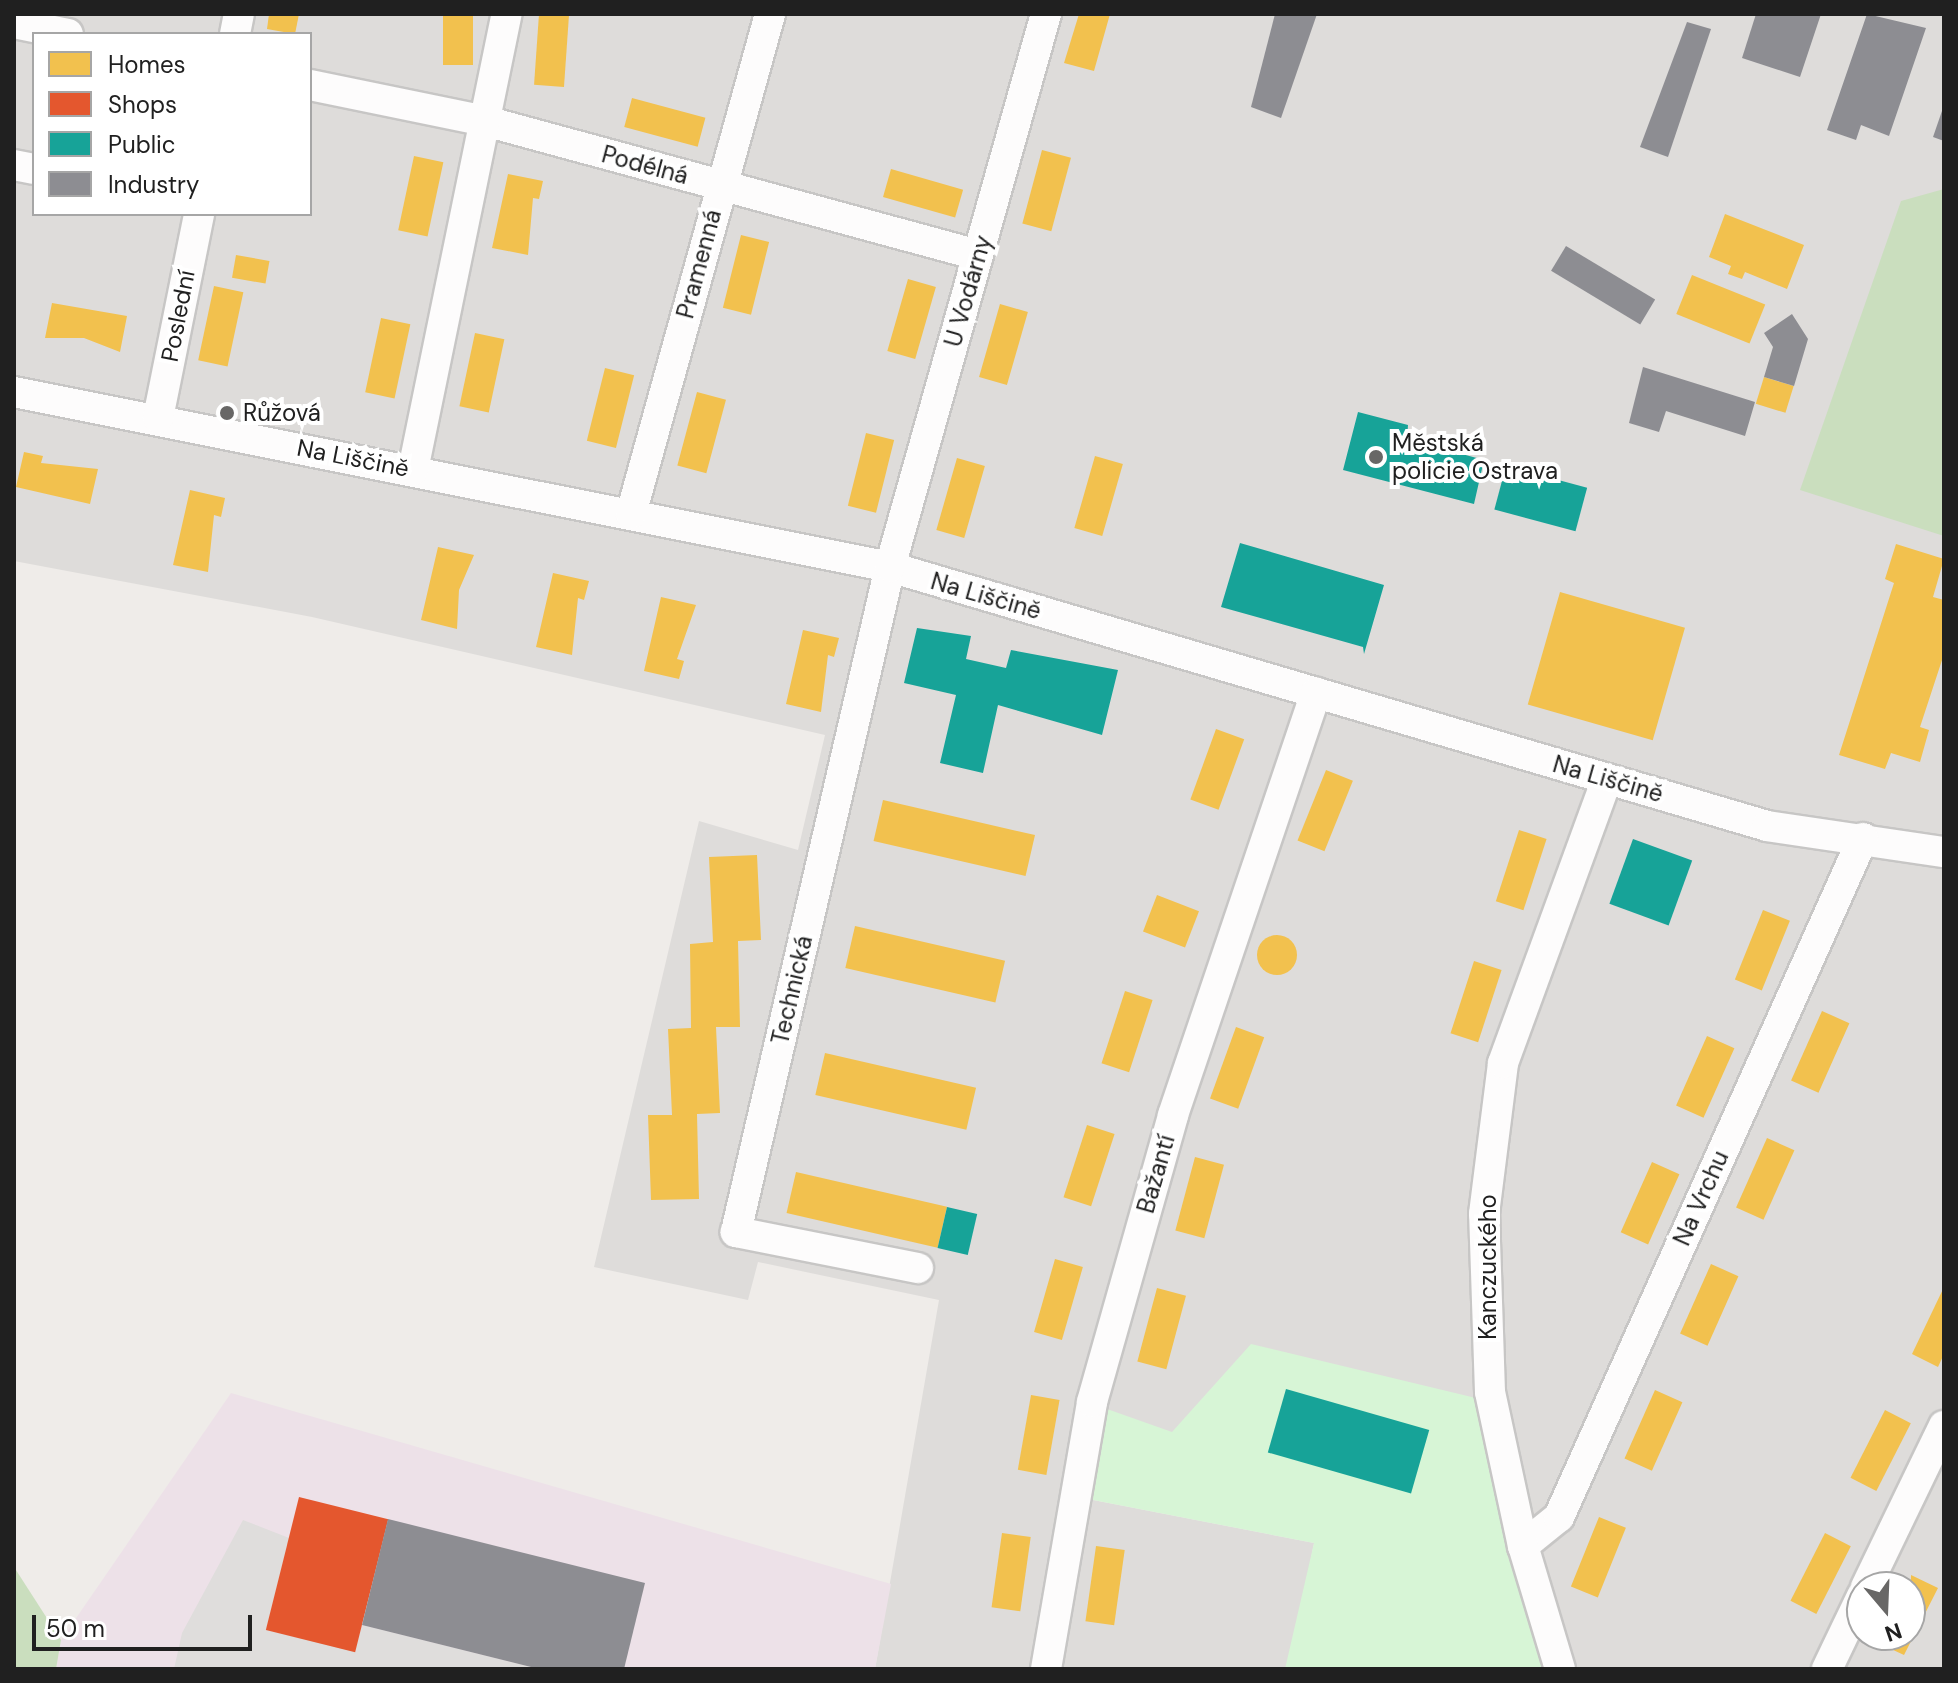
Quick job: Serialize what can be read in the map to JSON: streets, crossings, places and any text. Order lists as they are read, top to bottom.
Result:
{
  "streets": {
    "street": [
      "Podélná",
      "Pramenná",
      "U Vodárny",
      "Poslední",
      "Na Liščině",
      "Technická",
      "Bažantí",
      "Na Vrchu",
      "Kanczuckého"
    ]
  },
  "crossings": [
    ["Podélná", "Pramenná"],
    ["Podélná", "U Vodárny"],
    ["Pramenná", "Na Liščině"],
    ["U Vodárny", "Na Liščině"],
    ["U Vodárny", "Technická"],
    ["Poslední", "Na Liščině"],
    ["Na Liščině", "Technická"],
    ["Na Liščině", "Bažantí"],
    ["Na Liščině", "Na Vrchu"],
    ["Na Liščině", "Kanczuckého"],
    ["Na Vrchu", "Kanczuckého"]
  ],
  "places": ["Růžová", "Městská policie Ostrava"],
  "legend": [
    "Homes",
    "Shops",
    "Public",
    "Industry"
  ],
  "scale_bar": "50 m",
  "north": "bottom"
}
